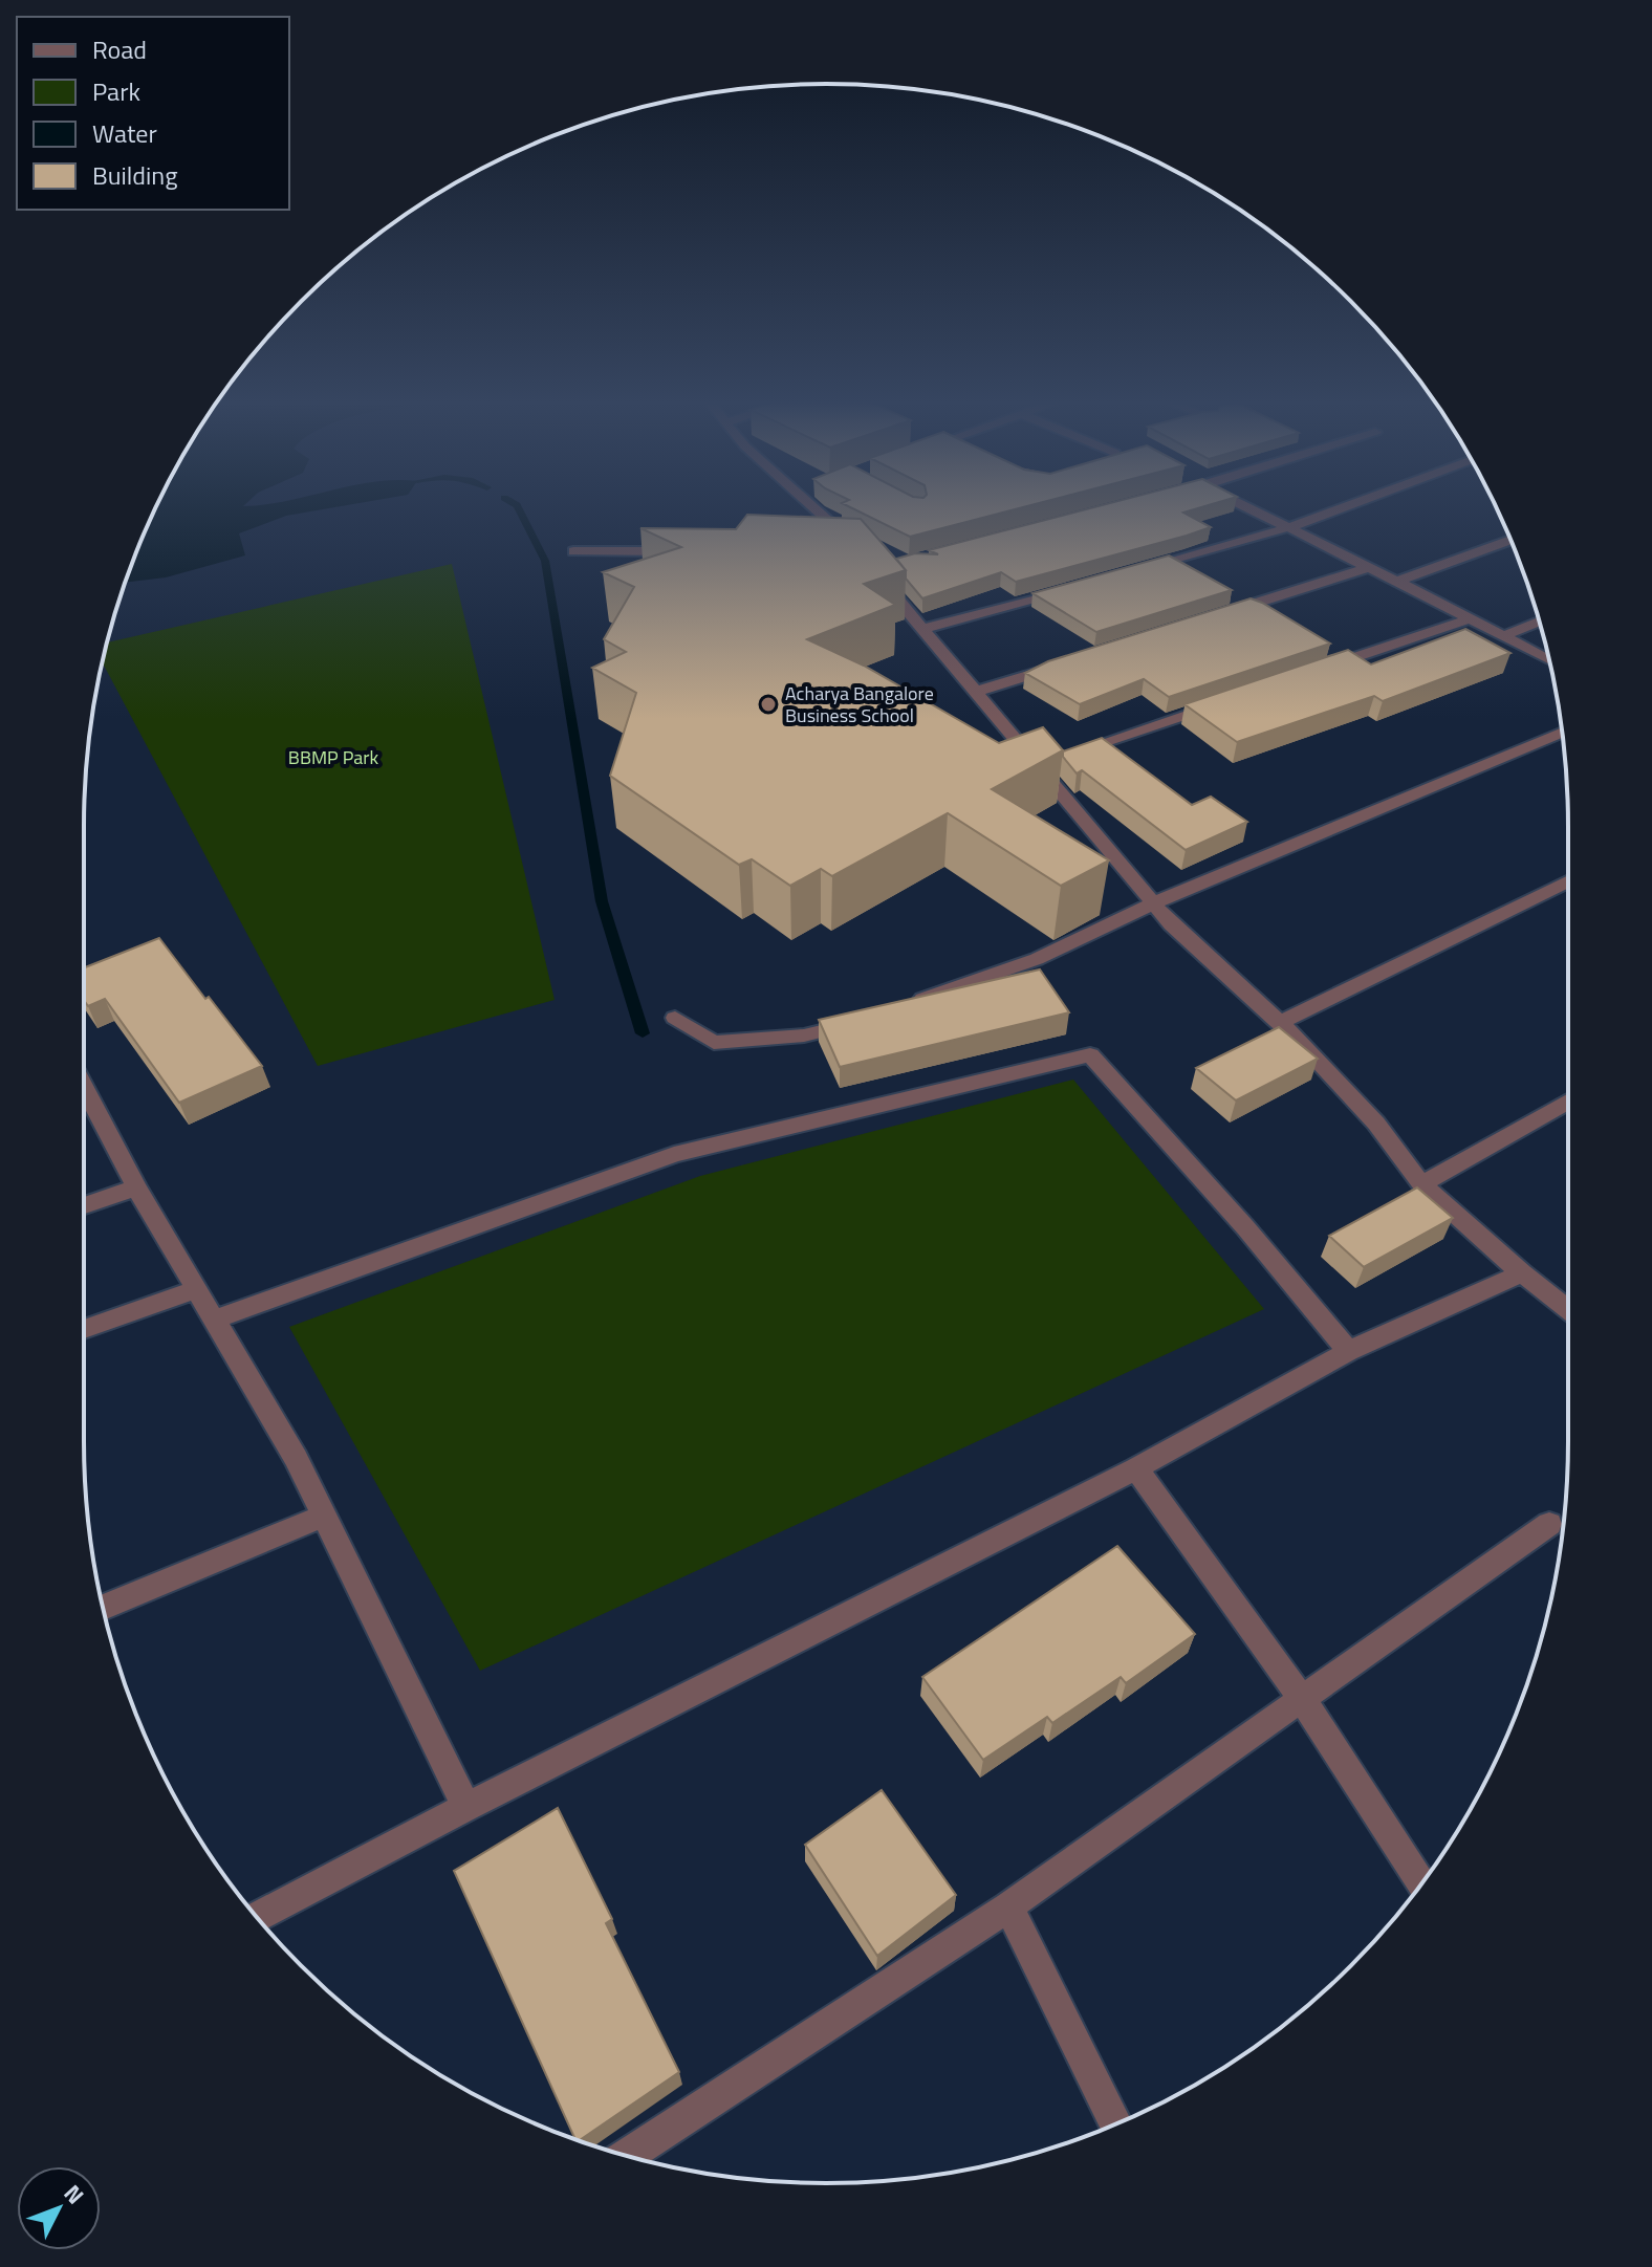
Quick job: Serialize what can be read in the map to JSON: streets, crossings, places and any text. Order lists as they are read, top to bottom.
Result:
{
  "parks": ["BBMP Park"],
  "places": ["Acharya Bangalore Business School"],
  "legend": [
    "Road",
    "Park",
    "Water",
    "Building"
  ],
  "north": "top right"
}
